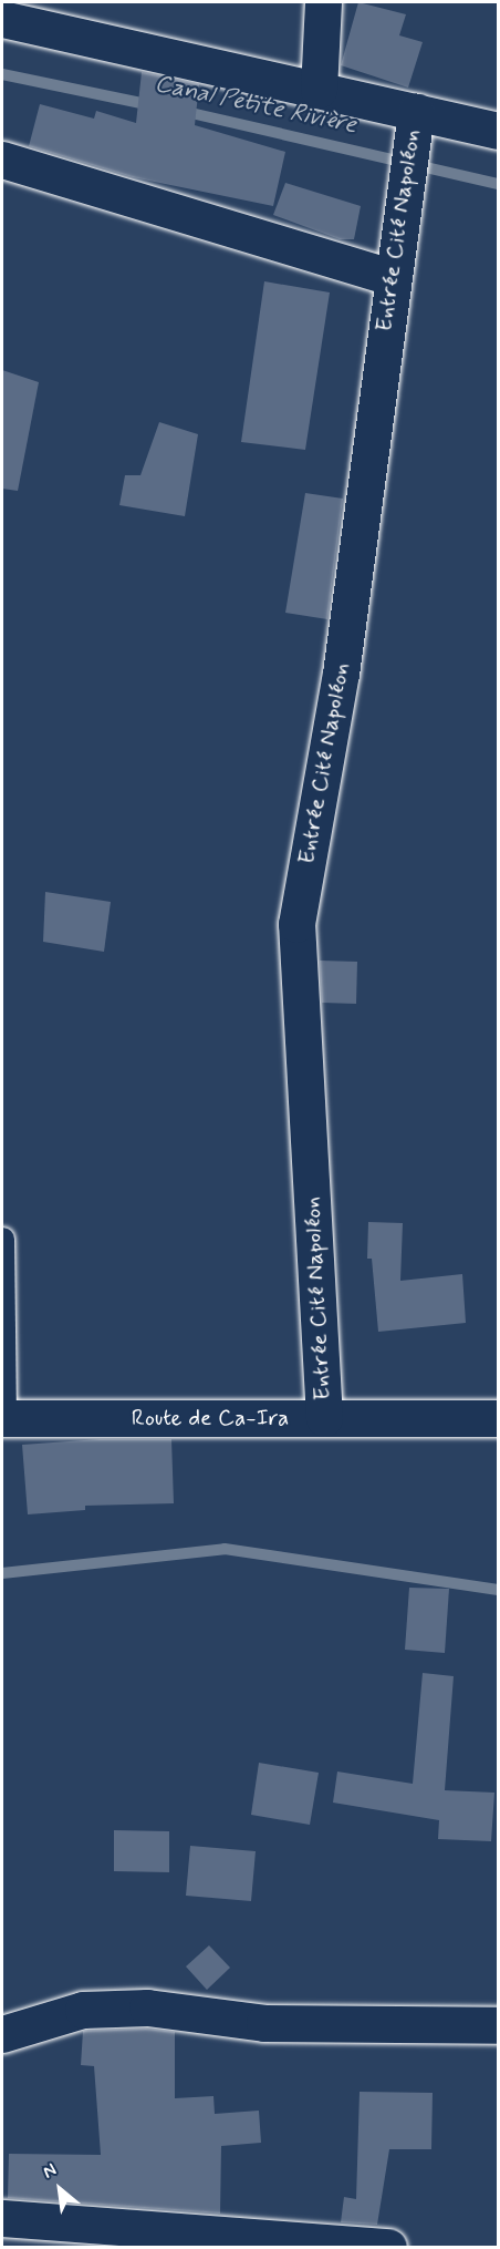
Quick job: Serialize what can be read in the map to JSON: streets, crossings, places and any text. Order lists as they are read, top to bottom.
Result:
{
  "streets": {
    "street": ["Entrée Cité Napoléon", "Route de Ca-Ira"]
  },
  "crossings": [
    ["Entrée Cité Napoléon", "Route de Ca-Ira"]
  ],
  "water": ["Canal Petite Rivière"],
  "north": "top left"
}
